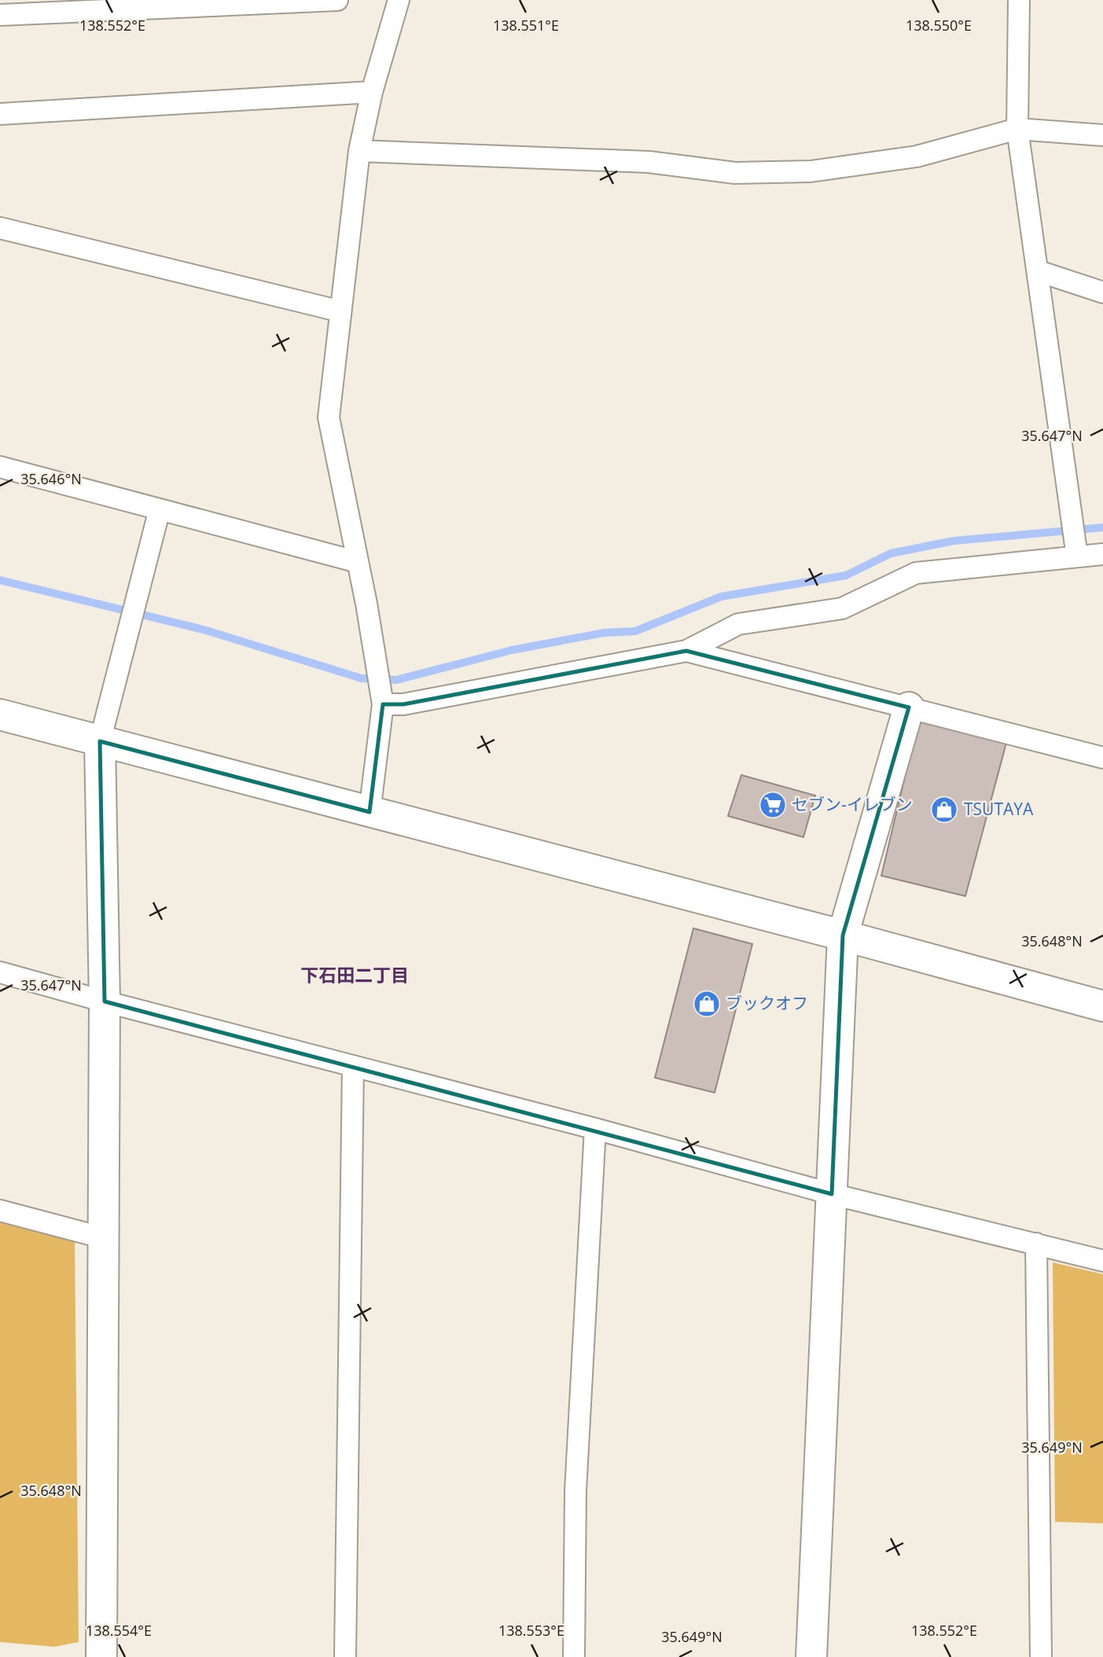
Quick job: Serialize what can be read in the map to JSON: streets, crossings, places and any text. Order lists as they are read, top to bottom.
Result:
{
  "districts": ["下石田二丁目"],
  "places": {
    "supermarket": ["セブン-イレブン"],
    "shop": ["TSUTAYA", "ブックオフ"]
  },
  "coordinates": [
    "138.552°E",
    "138.551°E",
    "138.550°E",
    "35.647°N",
    "35.646°N",
    "35.648°N",
    "35.649°N",
    "138.554°E",
    "138.553°E"
  ]
}
